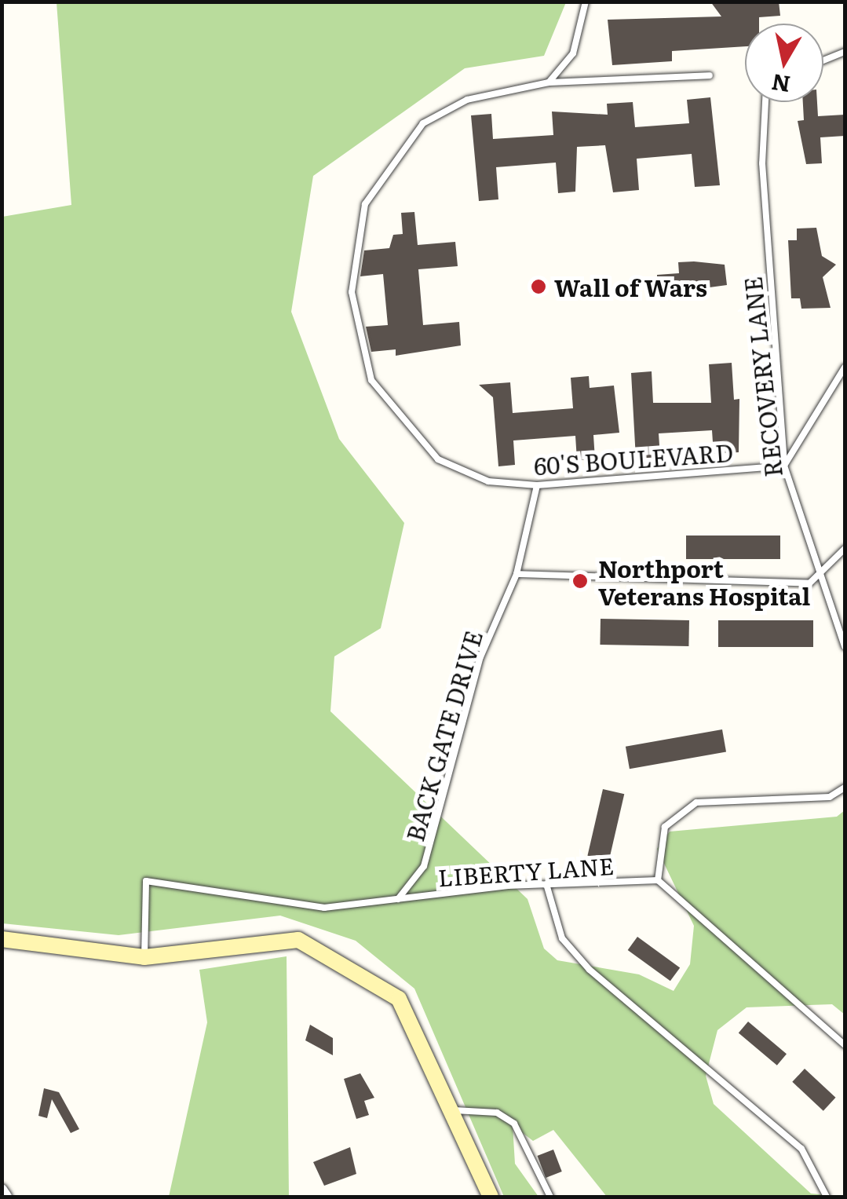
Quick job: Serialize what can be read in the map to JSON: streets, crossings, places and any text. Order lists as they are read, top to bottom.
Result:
{
  "streets": {
    "lane": [
      "RECOVERY LANE",
      "60'S BOULEVARD",
      "BACK GATE DRIVE",
      "LIBERTY LANE"
    ]
  },
  "crossings": [
    ["RECOVERY LANE", "60'S BOULEVARD"],
    ["60'S BOULEVARD", "BACK GATE DRIVE"],
    ["BACK GATE DRIVE", "LIBERTY LANE"]
  ],
  "places": ["Wall of Wars", "Northport Veterans Hospital"],
  "north": "bottom"
}
